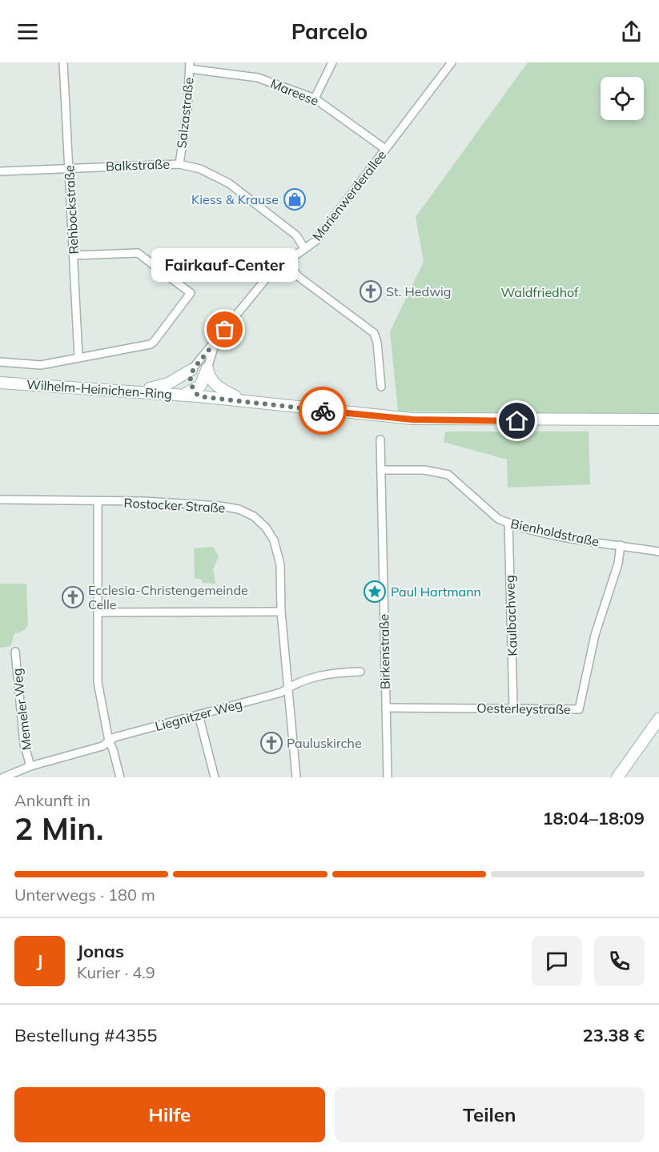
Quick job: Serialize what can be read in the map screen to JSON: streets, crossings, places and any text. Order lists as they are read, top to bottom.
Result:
{
  "streets": {
    "main road": ["Wilhelm-Heinichen-Ring"],
    "street": [
      "Mareese",
      "Salzastraße",
      "Balkstraße",
      "Marienwerderallee",
      "Rehbockstraße",
      "Rostocker Straße",
      "Bienholdstraße",
      "Kaulbachweg",
      "Birkenstraße",
      "Oesterleystraße",
      "Memeler Weg",
      "Liegnitzer Weg"
    ]
  },
  "crossings": [
    ["Mareese", "Salzastraße"],
    ["Mareese", "Marienwerderallee"],
    ["Salzastraße", "Balkstraße"],
    ["Balkstraße", "Marienwerderallee"],
    ["Balkstraße", "Rehbockstraße"],
    ["Rostocker Straße", "Liegnitzer Weg"],
    ["Bienholdstraße", "Kaulbachweg"],
    ["Bienholdstraße", "Birkenstraße"],
    ["Bienholdstraße", "Oesterleystraße"],
    ["Kaulbachweg", "Oesterleystraße"],
    ["Birkenstraße", "Oesterleystraße"],
    ["Memeler Weg", "Liegnitzer Weg"]
  ],
  "parks": ["Waldfriedhof"],
  "places": {
    "shop": ["Kiess & Krause"],
    "church": ["St. Hedwig", "Ecclesia-Christengemeinde Celle", "Pauluskirche"],
    "other": ["Fairkauf-Center"],
    "place": ["Paul Hartmann"]
  },
  "page": {
    "header": "Parcelo",
    "bubble": "Fairkauf-Center",
    "heading": ["2 Min.", "Ankunft in", "18:04–18:09"],
    "panel": [
      "Jonas",
      "Kurier · 4.9",
      "Bestellung #4355",
      "23.38 €"
    ],
    "bar": "Unterwegs · 180 m",
    "round": "J",
    "buttons": ["Hilfe", "Teilen"]
  }
}
